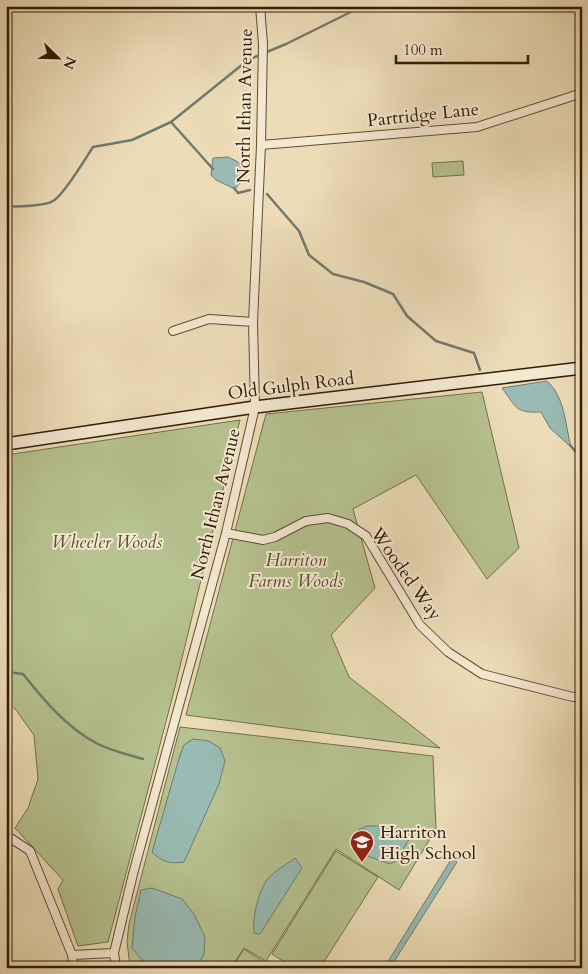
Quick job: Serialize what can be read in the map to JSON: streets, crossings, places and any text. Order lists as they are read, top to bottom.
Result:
{
  "streets": {
    "street": [
      "North Ithan Avenue",
      "Partridge Lane",
      "Old Gulph Road",
      "Wooded Way"
    ]
  },
  "crossings": [
    ["North Ithan Avenue", "Partridge Lane"],
    ["North Ithan Avenue", "Old Gulph Road"],
    ["North Ithan Avenue", "Wooded Way"]
  ],
  "parks": ["Wheeler Woods", "Harriton Farms Woods"],
  "places": {
    "school or university": ["Harriton High School"]
  },
  "scale_bar": "100 m",
  "north": "bottom right"
}
